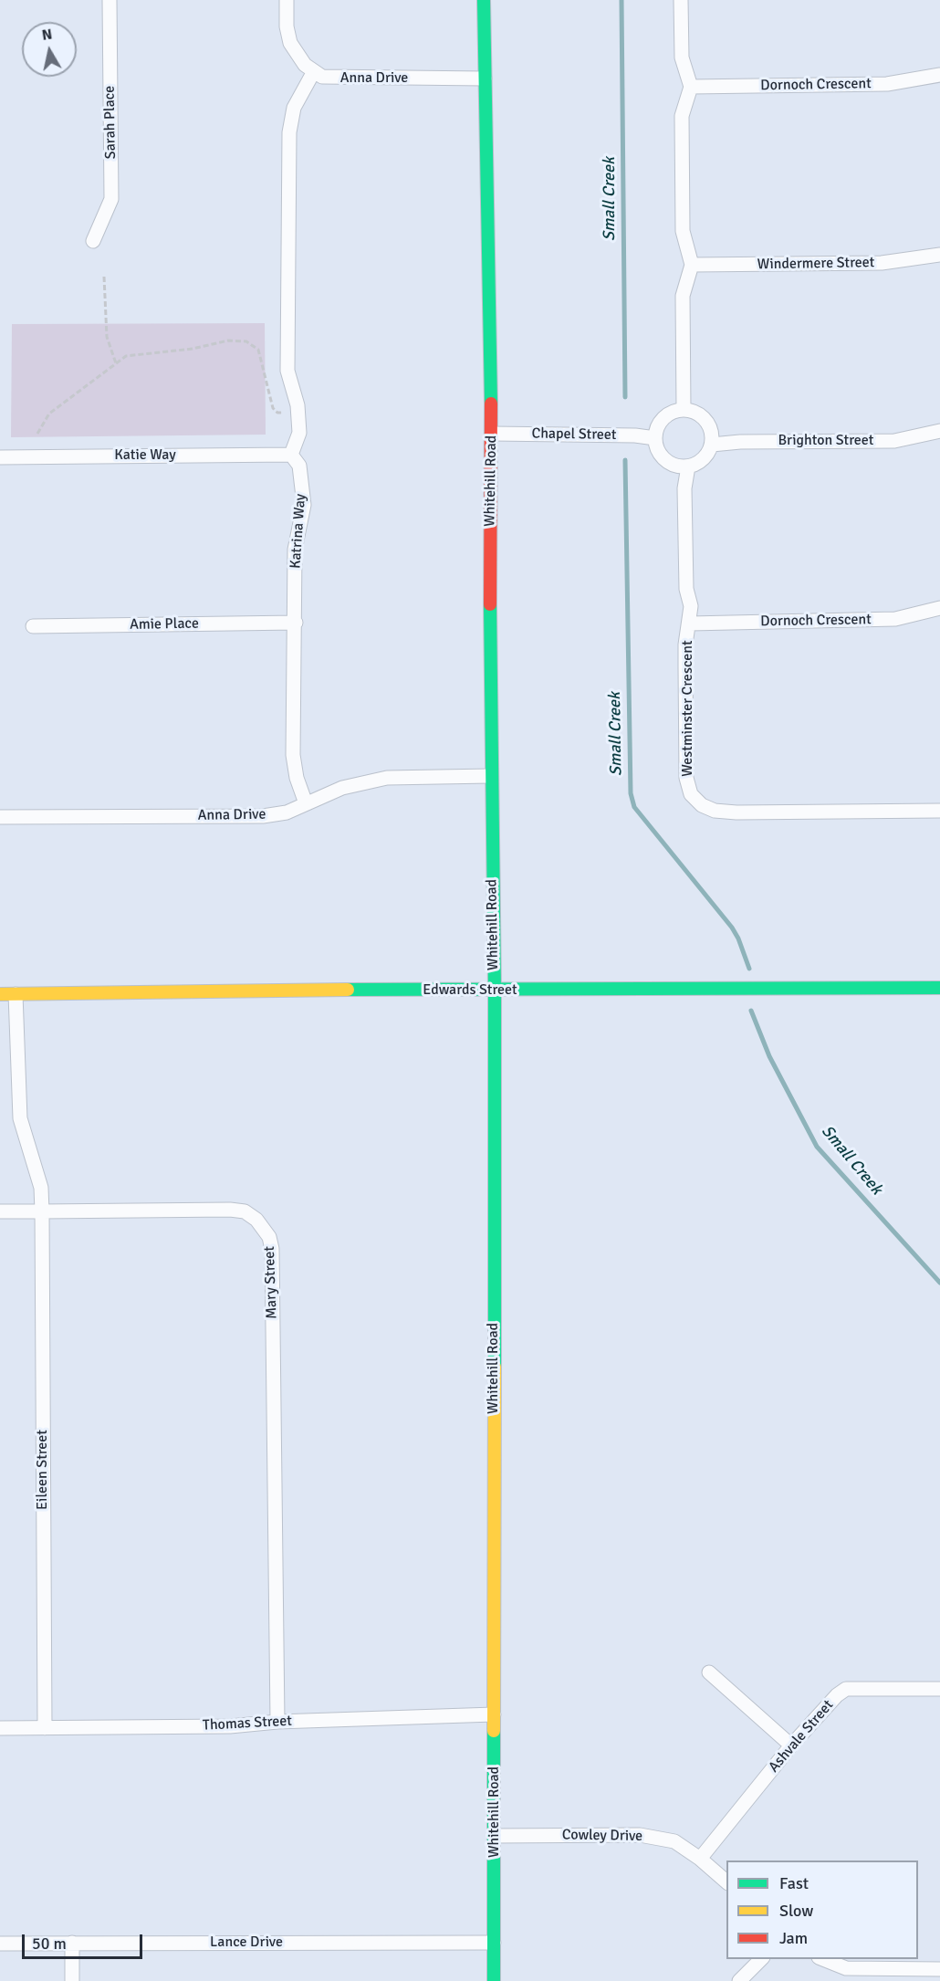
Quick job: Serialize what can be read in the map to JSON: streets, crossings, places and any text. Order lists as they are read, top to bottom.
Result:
{
  "streets": {
    "street": [
      "Anna Drive",
      "Dornoch Crescent",
      "Sarah Place",
      "Windermere Street",
      "Chapel Street",
      "Brighton Street",
      "Katie Way",
      "Whitehill Road",
      "Katrina Way",
      "Amie Place",
      "Westminster Crescent",
      "Edwards Street",
      "Mary Street",
      "Eileen Street",
      "Thomas Street",
      "Ashvale Street",
      "Cowley Drive",
      "Lance Drive"
    ]
  },
  "crossings": [
    ["Anna Drive", "Whitehill Road"],
    ["Anna Drive", "Katrina Way"],
    ["Dornoch Crescent", "Westminster Crescent"],
    ["Chapel Street", "Brighton Street"],
    ["Chapel Street", "Whitehill Road"],
    ["Chapel Street", "Westminster Crescent"],
    ["Brighton Street", "Westminster Crescent"],
    ["Katie Way", "Katrina Way"],
    ["Whitehill Road", "Edwards Street"],
    ["Whitehill Road", "Thomas Street"],
    ["Whitehill Road", "Cowley Drive"],
    ["Whitehill Road", "Lance Drive"],
    ["Katrina Way", "Amie Place"],
    ["Mary Street", "Eileen Street"],
    ["Mary Street", "Thomas Street"],
    ["Eileen Street", "Thomas Street"],
    ["Ashvale Street", "Cowley Drive"]
  ],
  "water": ["Small Creek"],
  "legend": ["Fast", "Slow", "Jam"],
  "scale_bar": "50 m",
  "north": "top"
}
